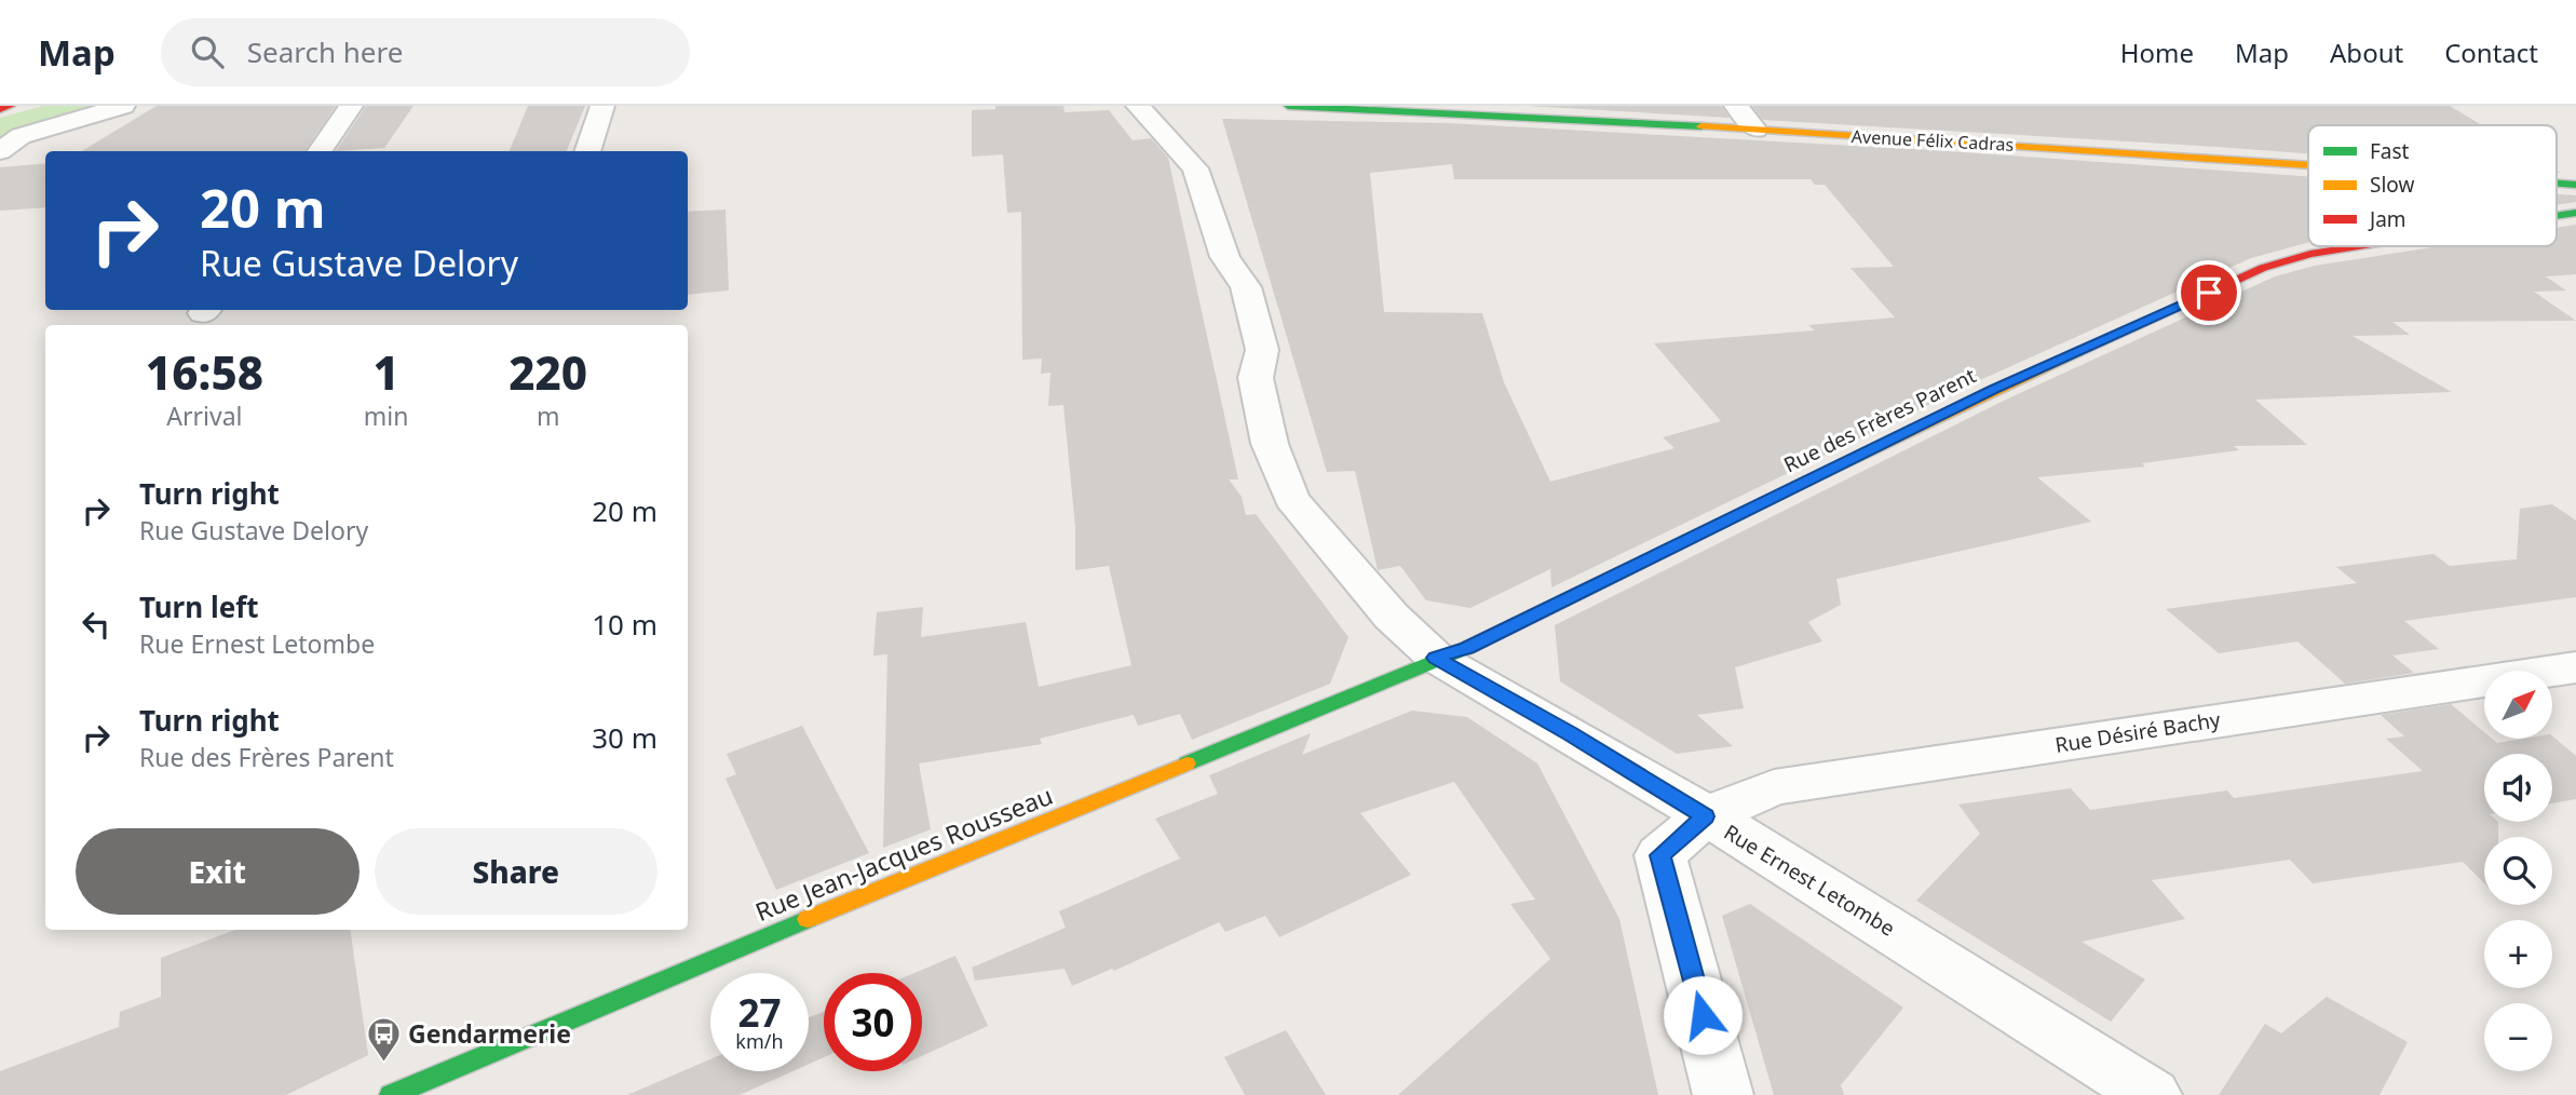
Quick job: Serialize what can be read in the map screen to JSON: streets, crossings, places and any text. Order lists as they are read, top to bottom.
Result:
{
  "streets": {
    "main road": ["Avenue Félix Cadras", "Rue des Frères Parent", "Rue Jean-Jacques Rousseau"],
    "street": ["Rue Désiré Bachy", "Rue Ernest Letombe"]
  },
  "crossings": [
    ["Rue des Frères Parent", "Rue Jean-Jacques Rousseau"],
    ["Rue des Frères Parent", "Rue Ernest Letombe"],
    ["Rue Désiré Bachy", "Rue Ernest Letombe"],
    ["Rue Jean-Jacques Rousseau", "Rue Ernest Letombe"]
  ],
  "places": {
    "bus stop": ["Gendarmerie"]
  },
  "legend": ["Fast", "Slow", "Jam"],
  "north": "top right",
  "page": {
    "header": "Map",
    "search": "Search here",
    "nav": [
      "Home",
      "Map",
      "About",
      "Contact"
    ],
    "turn": ["20 m", "Rue Gustave Delory"],
    "eta": [
      "16:58",
      "Arrival",
      "1",
      "min",
      "220",
      "m"
    ],
    "list": [
      {
        "name": "Turn right",
        "note": "Rue Gustave Delory",
        "value": "20 m"
      },
      {
        "name": "Turn left",
        "note": "Rue Ernest Letombe",
        "value": "10 m"
      },
      {
        "name": "Turn right",
        "note": "Rue des Frères Parent",
        "value": "30 m"
      }
    ],
    "map_buttons": ["+", "−"],
    "buttons": ["Exit", "Share"],
    "speed": "27 km/h",
    "limit": "30"
  }
}
